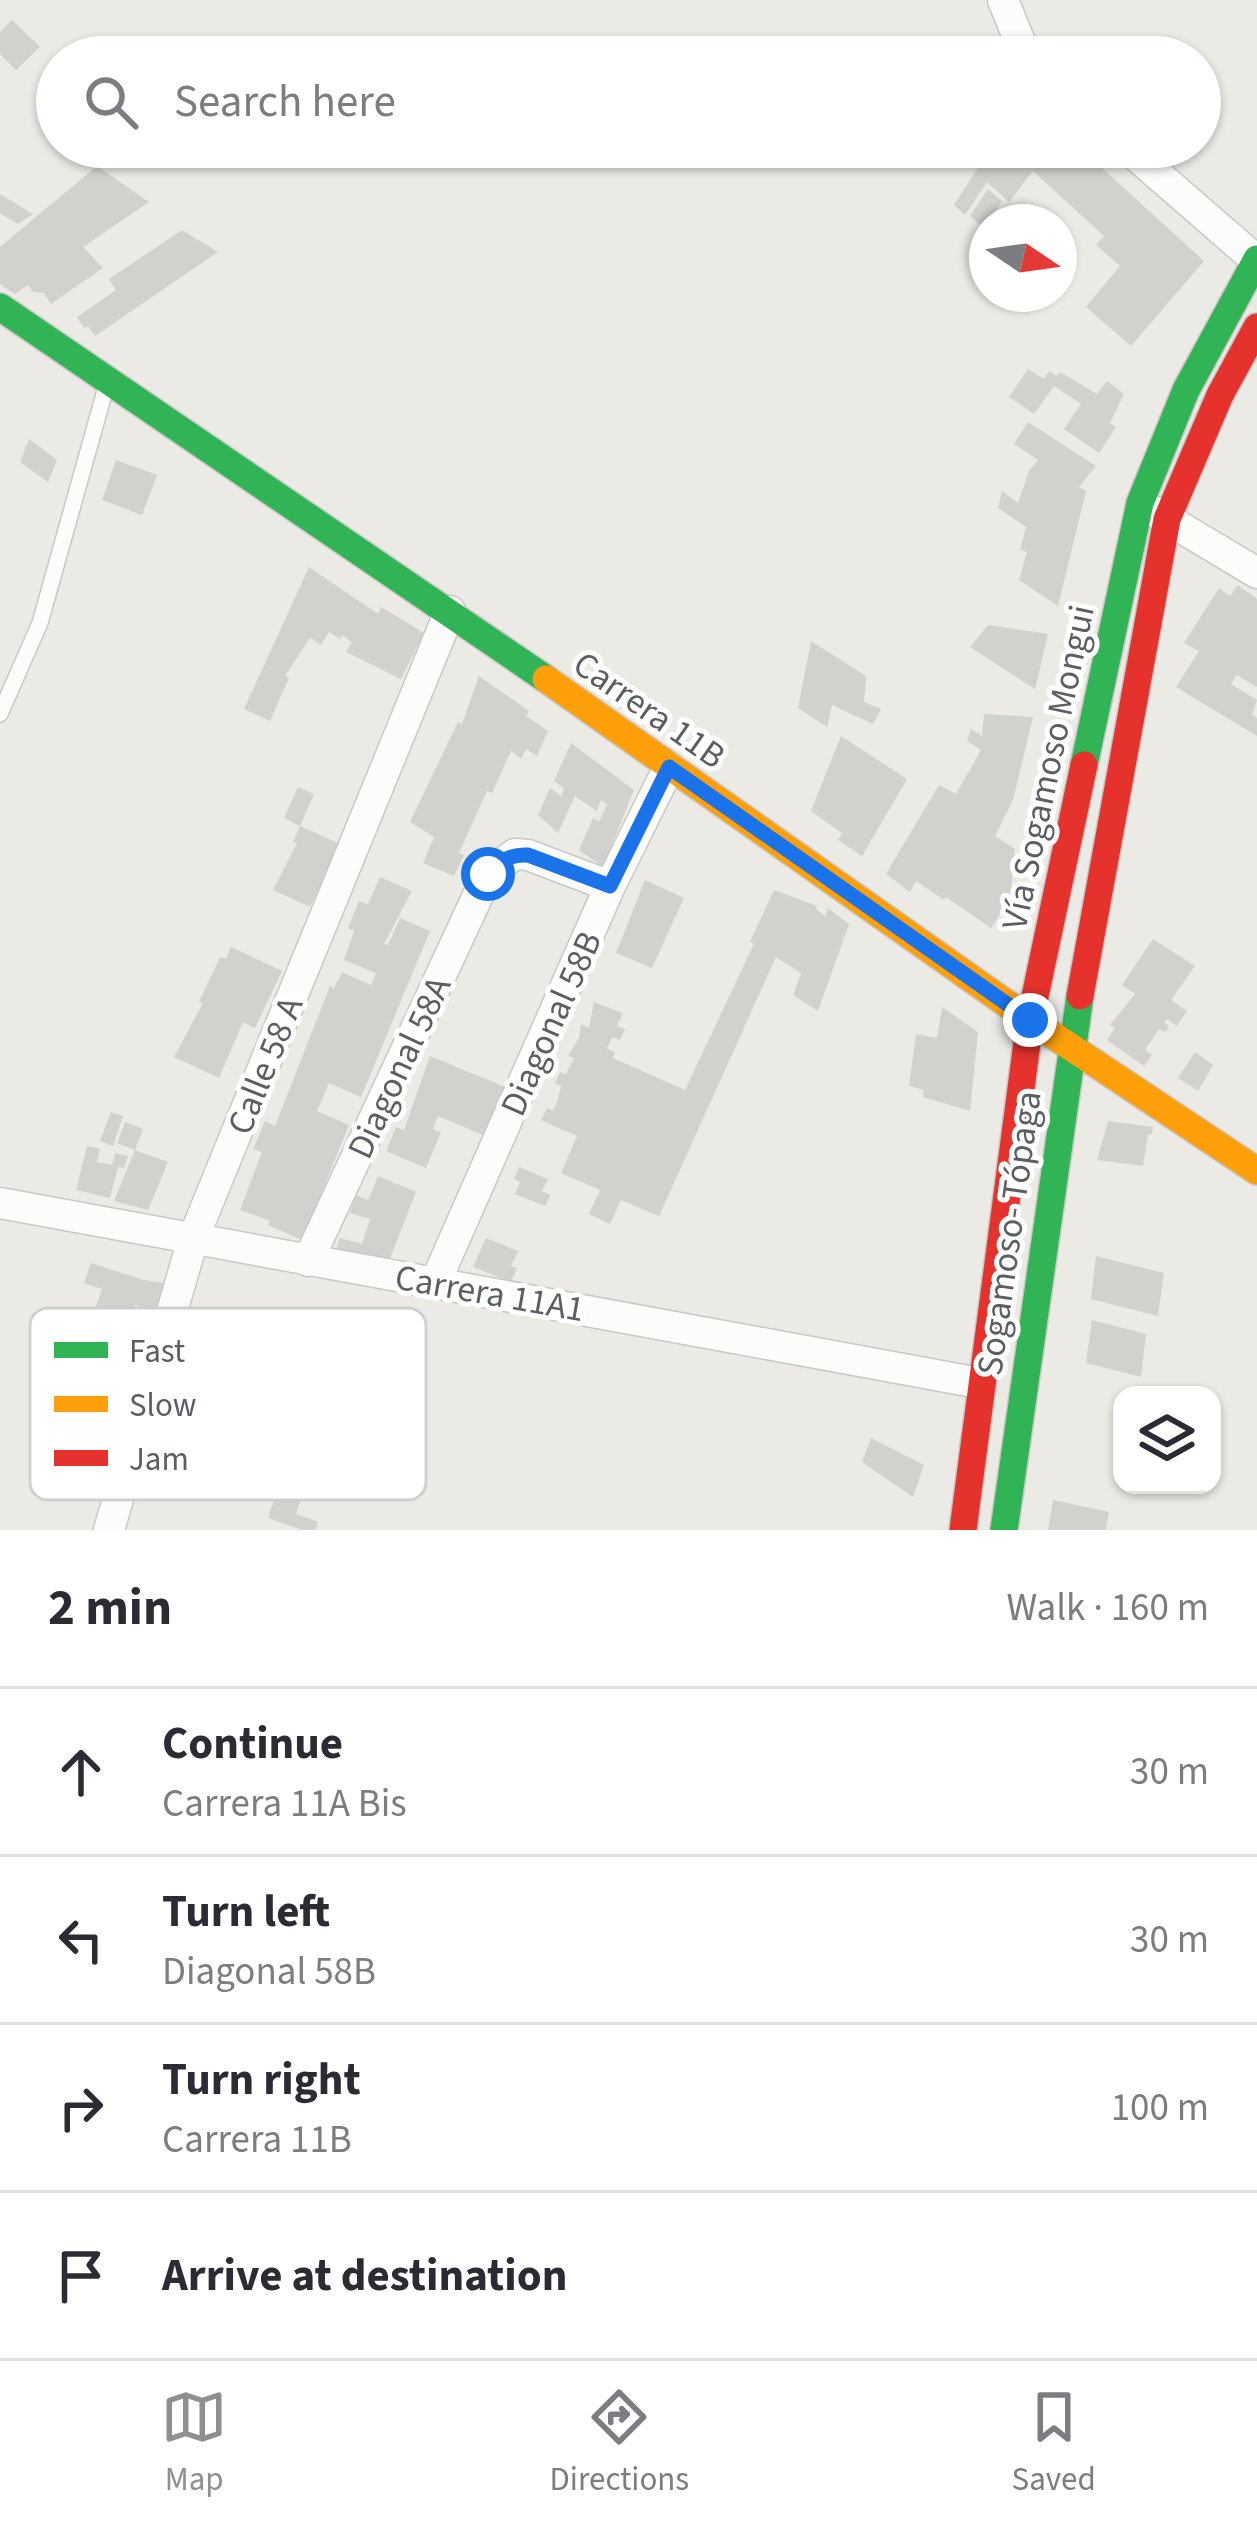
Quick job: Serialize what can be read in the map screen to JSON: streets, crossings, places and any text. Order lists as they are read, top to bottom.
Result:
{
  "streets": {
    "main road": ["Carrera 11B", "Vía Sogamoso Mongui", "Sogamoso- Tópaga"],
    "street": [
      "Diagonal 58B",
      "Calle 58 A",
      "Diagonal 58A",
      "Carrera 11A1"
    ]
  },
  "crossings": [
    ["Carrera 11B", "Vía Sogamoso Mongui"],
    ["Carrera 11B", "Diagonal 58B"],
    ["Carrera 11B", "Calle 58 A"],
    ["Carrera 11B", "Sogamoso- Tópaga"],
    ["Vía Sogamoso Mongui", "Carrera 11A1"],
    ["Diagonal 58B", "Diagonal 58A"],
    ["Diagonal 58B", "Carrera 11A1"],
    ["Calle 58 A", "Carrera 11A1"],
    ["Diagonal 58A", "Carrera 11A1"]
  ],
  "legend": ["Fast", "Slow", "Jam"],
  "north": "right",
  "page": {
    "search": "Search here",
    "heading": ["2 min", "Walk · 160 m"],
    "list": [
      ["Continue", "Carrera 11A Bis", "30 m"],
      ["Turn left", "Diagonal 58B", "30 m"],
      ["Turn right", "Carrera 11B", "100 m"],
      "Arrive at destination"
    ],
    "nav": ["Map", "Directions", "Saved"]
  }
}
